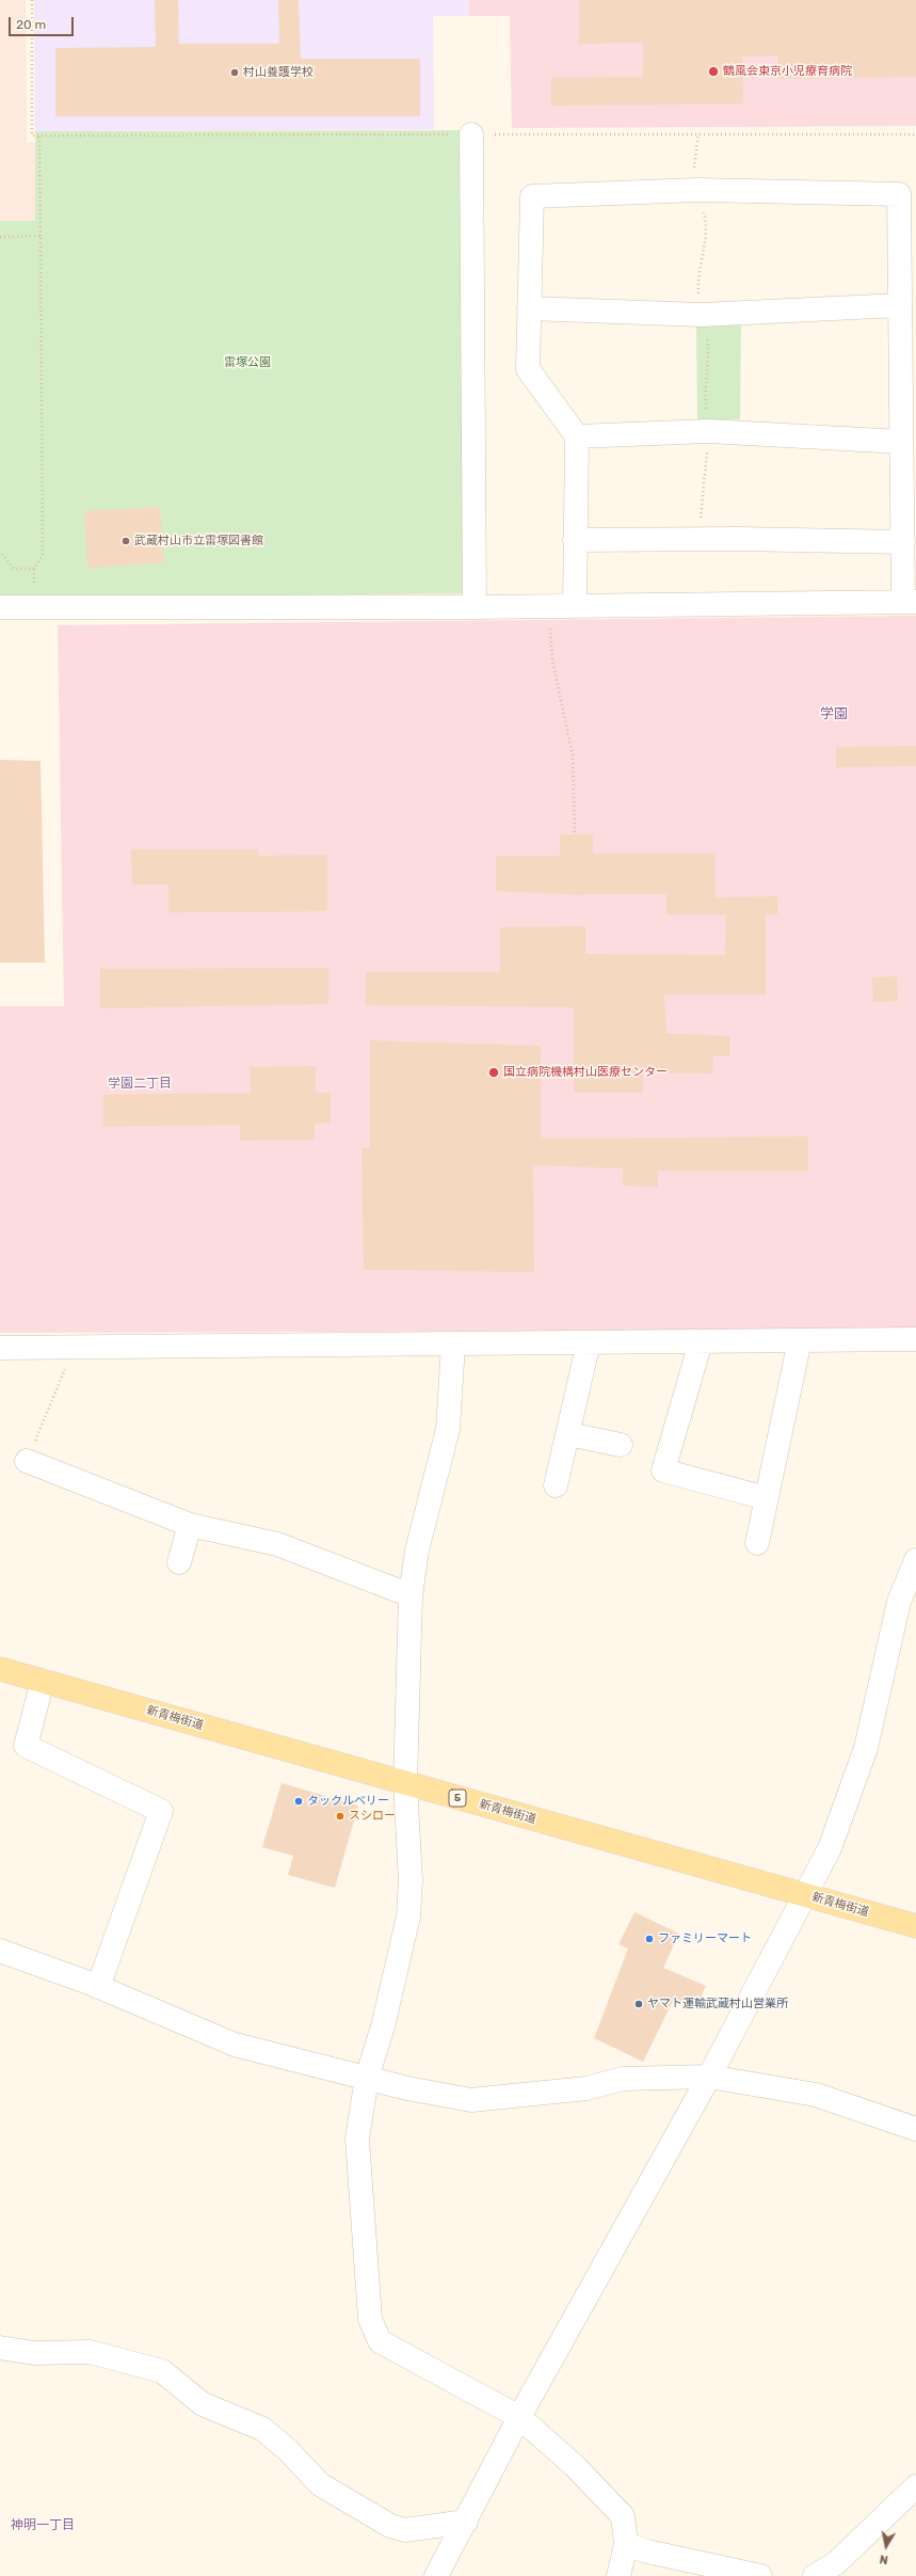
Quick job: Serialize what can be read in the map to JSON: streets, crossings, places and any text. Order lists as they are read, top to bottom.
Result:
{
  "streets": {
    "main road": ["新青梅街道", "5"]
  },
  "districts": ["学園", "学園二丁目", "神明一丁目"],
  "parks": ["雷塚公園"],
  "places": [
    "鶴風会東京小児療育病院",
    "村山養護学校",
    "武蔵村山市立雷塚図書館",
    "国立病院機構村山医療センター",
    "タックルベリー",
    "スシロー",
    "ファミリーマート",
    "ヤマト運輸武蔵村山営業所"
  ],
  "scale_bar": "20 m",
  "north": "bottom"
}
